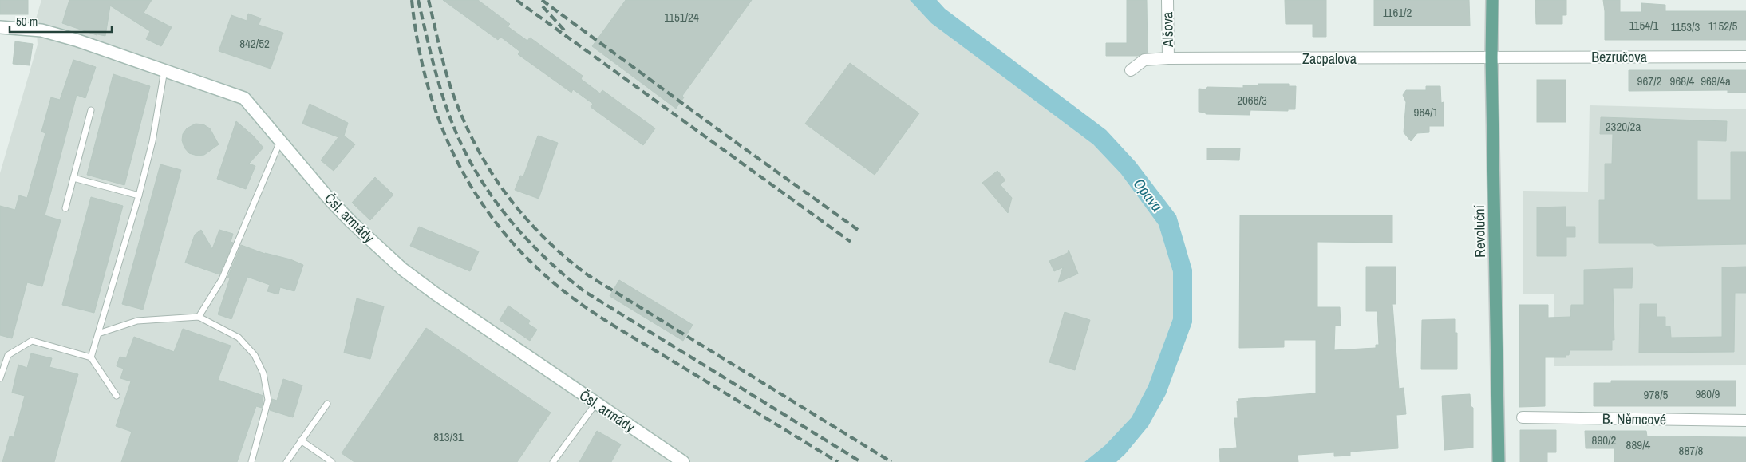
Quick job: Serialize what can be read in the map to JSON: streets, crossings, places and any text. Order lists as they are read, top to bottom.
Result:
{
  "streets": {
    "main road": ["Čsl. armády", "Revoluční"],
    "street": [
      "Alšova",
      "Bezručova",
      "Zacpalova",
      "B. Němcové"
    ]
  },
  "crossings": [
    ["Alšova", "Zacpalova"],
    ["Bezručova", "Zacpalova"],
    ["Bezručova", "Revoluční"],
    ["Zacpalova", "Revoluční"]
  ],
  "water": ["Opava"],
  "house_numbers": [
    "1161/2",
    "1151/24",
    "1154/1",
    "1152/5",
    "1153/3",
    "842/52",
    "967/2",
    "968/4",
    "969/4a",
    "2066/3",
    "964/1",
    "2320/2a",
    "980/9",
    "978/5",
    "813/31",
    "890/2",
    "889/4",
    "887/8"
  ],
  "scale_bar": "50 m"
}
